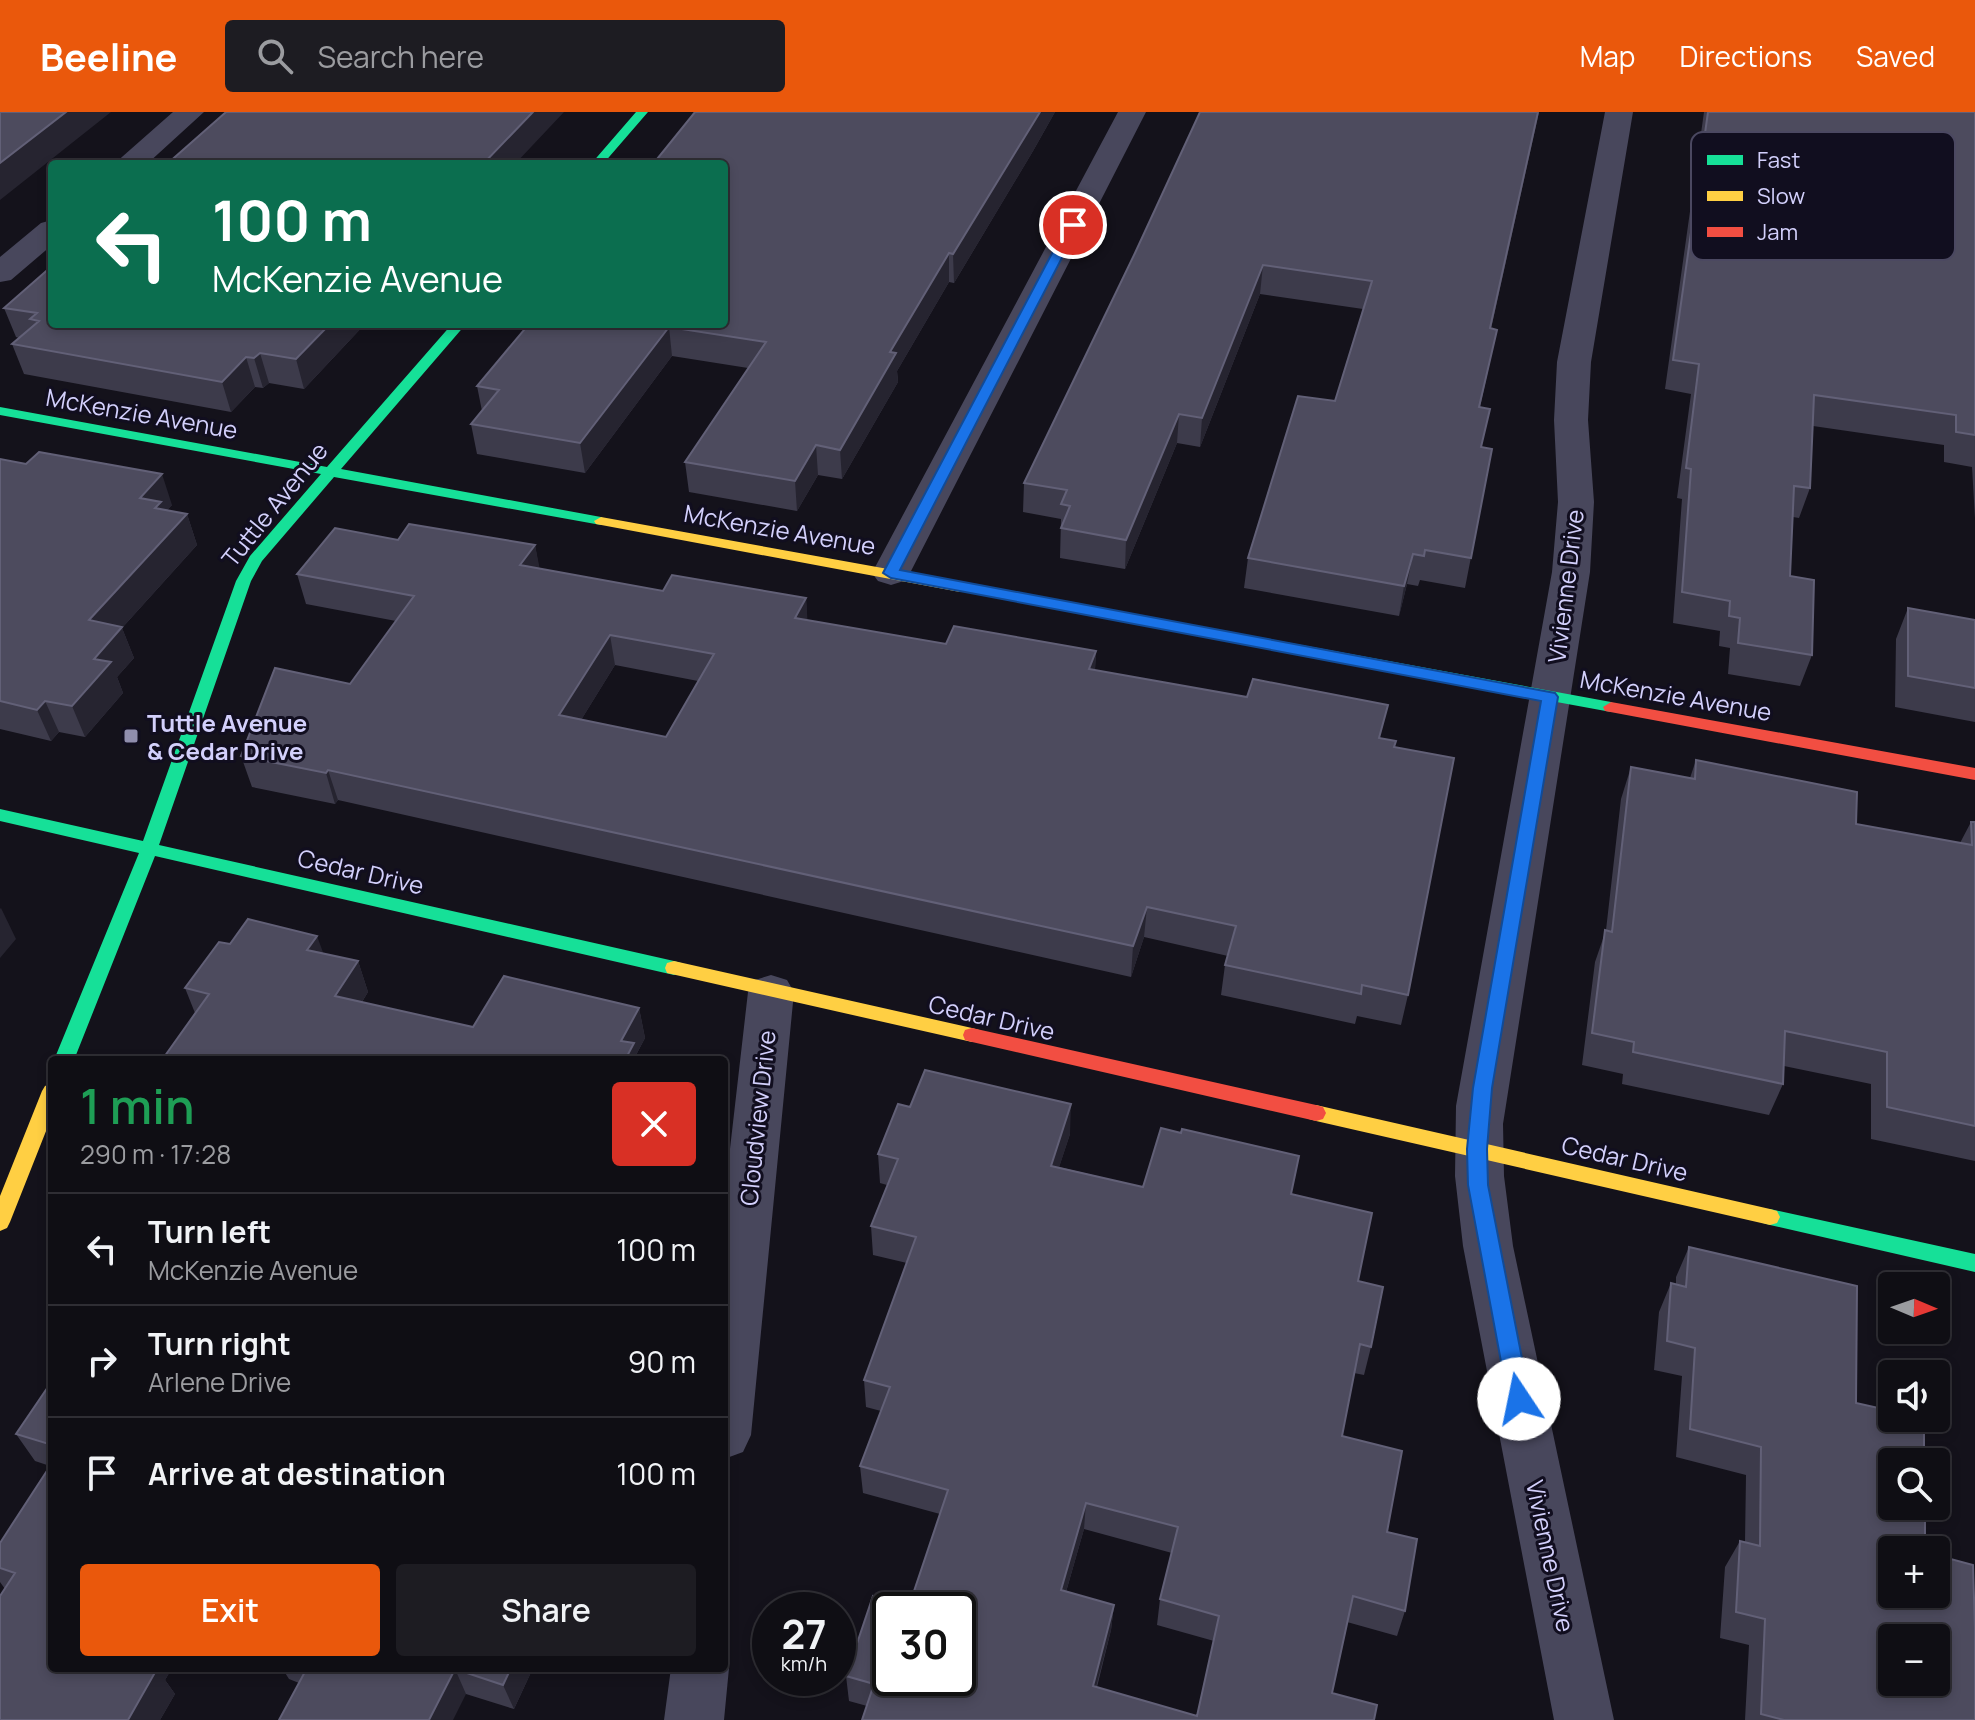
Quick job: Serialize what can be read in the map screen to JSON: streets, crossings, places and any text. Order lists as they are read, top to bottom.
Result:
{
  "streets": {
    "street": [
      "McKenzie Avenue",
      "Tuttle Avenue",
      "Vivienne Drive",
      "Cedar Drive",
      "Cloudview Drive"
    ]
  },
  "crossings": [
    ["McKenzie Avenue", "Tuttle Avenue"],
    ["McKenzie Avenue", "Vivienne Drive"],
    ["Tuttle Avenue", "Cedar Drive"],
    ["Vivienne Drive", "Cedar Drive"],
    ["Cedar Drive", "Cloudview Drive"]
  ],
  "places": {
    "transit": ["Tuttle Avenue & Cedar Drive"]
  },
  "legend": ["Fast", "Slow", "Jam"],
  "north": "right",
  "page": {
    "header": "Beeline",
    "search": "Search here",
    "nav": ["Map", "Directions", "Saved"],
    "turn": ["100 m", "McKenzie Avenue"],
    "heading": ["1 min", "290 m · 17:28"],
    "list": [
      {
        "name": "Turn left",
        "note": "McKenzie Avenue",
        "value": "100 m"
      },
      {
        "name": "Turn right",
        "note": "Arlene Drive",
        "value": "90 m"
      },
      {
        "name": "Arrive at destination",
        "value": "100 m"
      }
    ],
    "map_buttons": ["+", "−"],
    "buttons": ["Exit", "Share"],
    "speed": "27 km/h",
    "limit": "30"
  }
}
